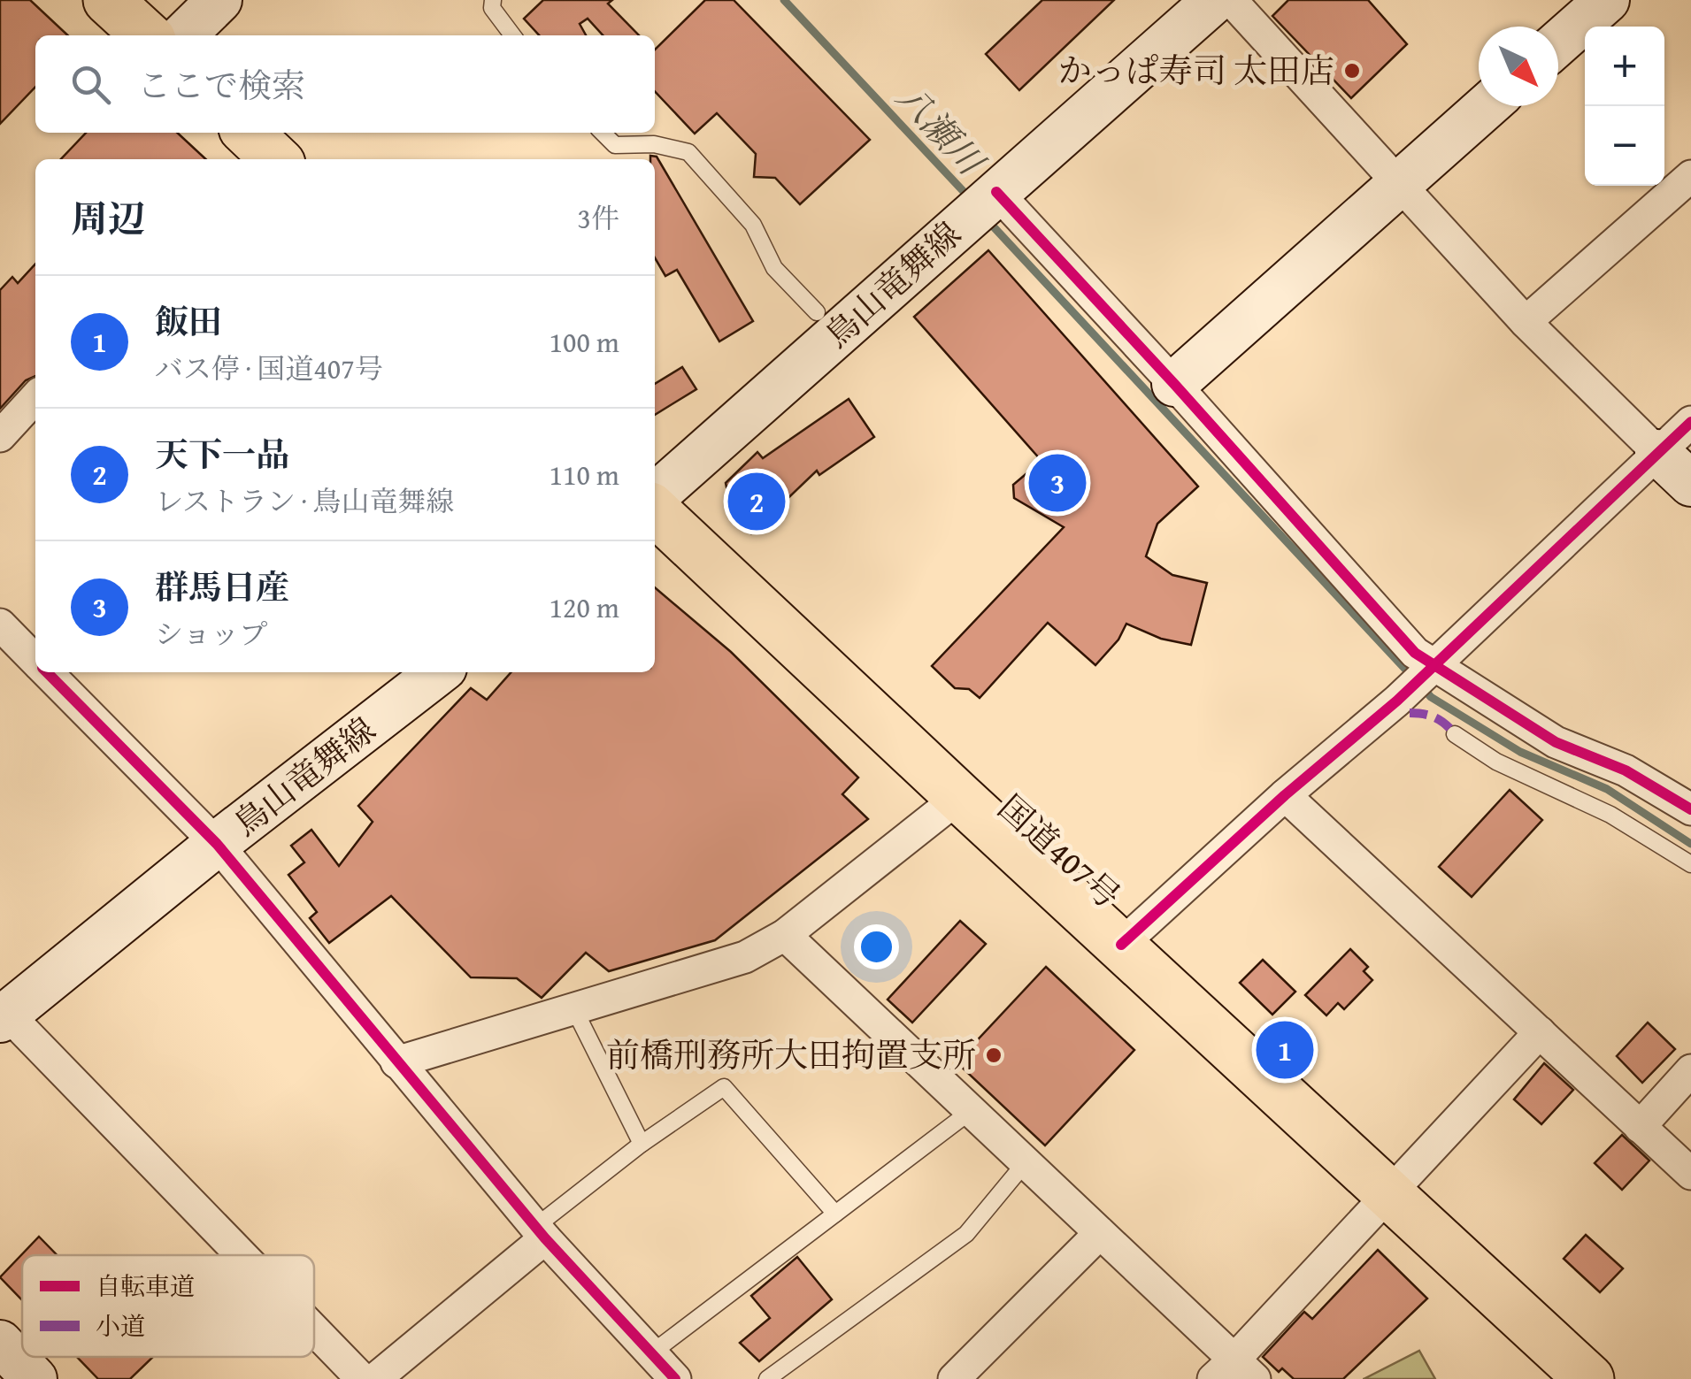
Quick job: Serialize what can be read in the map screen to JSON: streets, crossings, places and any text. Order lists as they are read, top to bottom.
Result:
{
  "streets": {
    "highway": ["国道407号"],
    "main road": ["鳥山竜舞線"]
  },
  "water": ["八瀬川"],
  "places": ["かっぱ寿司 太田店", "前橋刑務所大田拘置支所"],
  "legend": ["自転車道", "小道"],
  "north": "bottom right",
  "page": {
    "map_buttons": ["+", "−"],
    "search": "ここで検索",
    "heading": ["周辺", "3件"],
    "list": [
      {
        "mark": "1",
        "name": "飯田",
        "note": "バス停 · 国道407号",
        "value": "100 m"
      },
      {
        "mark": "2",
        "name": "天下一品",
        "note": "レストラン · 鳥山竜舞線",
        "value": "110 m"
      },
      {
        "mark": "3",
        "name": "群馬日産",
        "note": "ショップ",
        "value": "120 m"
      }
    ],
    "pins": ["3", "2", "1"]
  }
}
